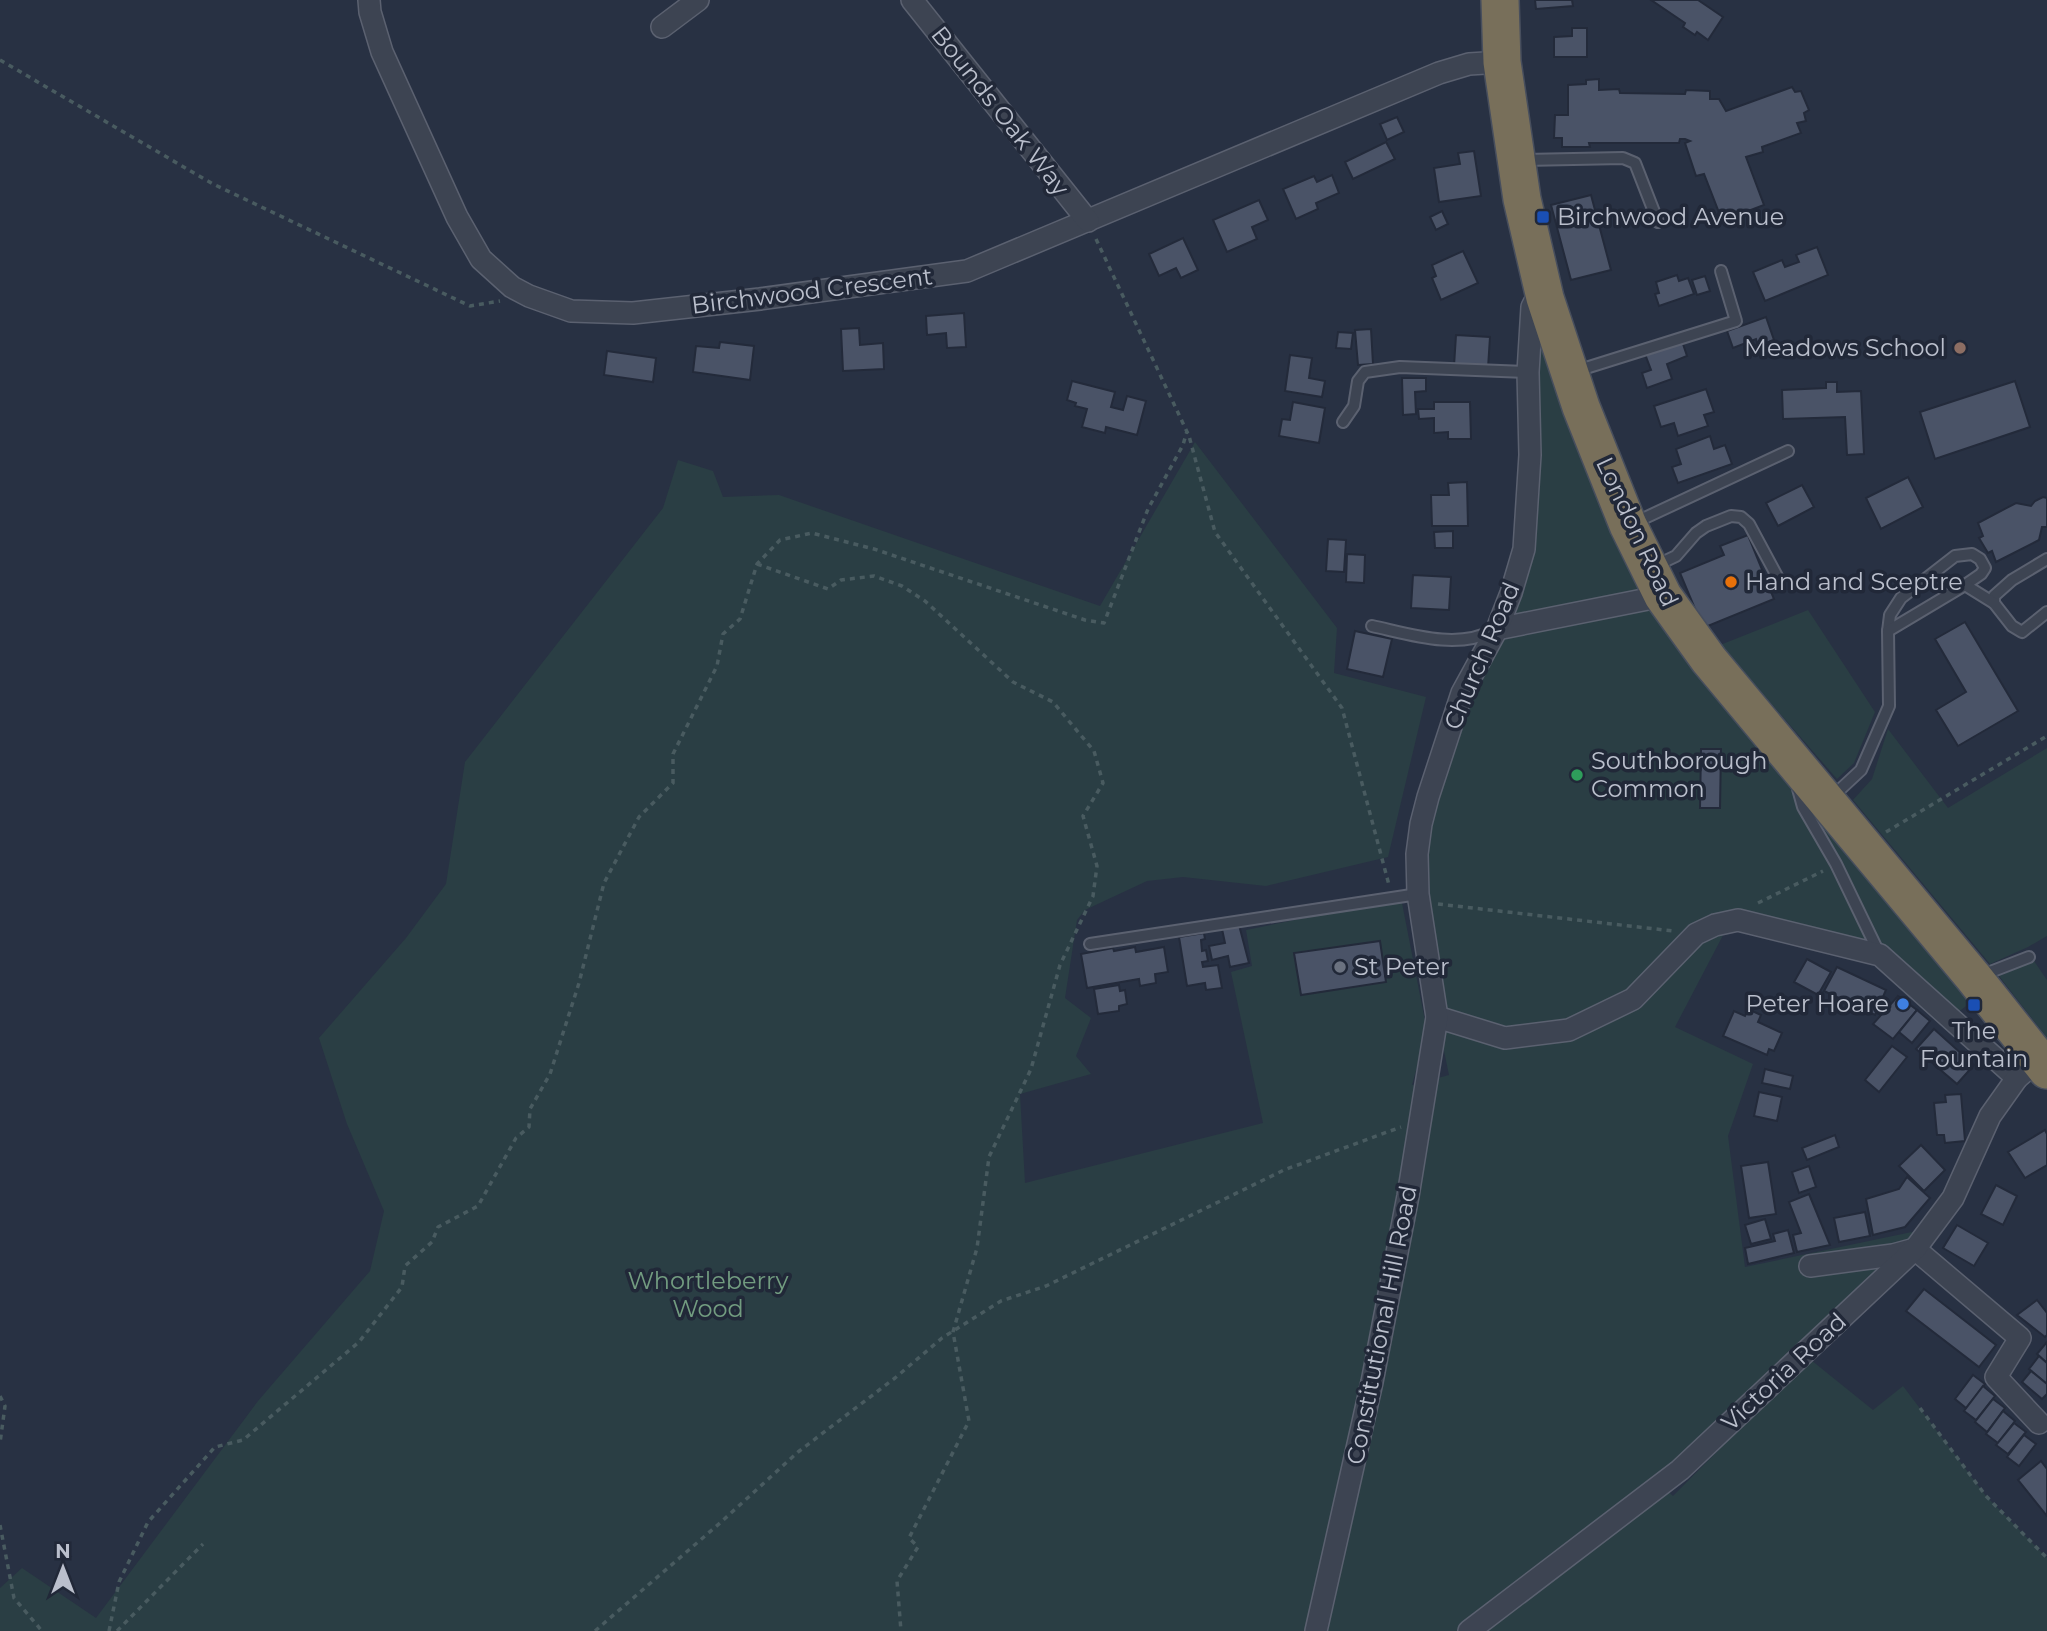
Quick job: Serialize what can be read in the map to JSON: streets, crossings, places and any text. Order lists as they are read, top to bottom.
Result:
{
  "streets": {
    "highway": ["London Road"],
    "street": [
      "Bounds Oak Way",
      "Birchwood Crescent",
      "Church Road",
      "Constitutional Hill Road",
      "Victoria Road"
    ]
  },
  "crossings": [
    ["Bounds Oak Way", "Birchwood Crescent"],
    ["London Road", "Church Road"],
    ["London Road", "Victoria Road"],
    ["Church Road", "Constitutional Hill Road"]
  ],
  "parks": ["Whortleberry Wood"],
  "places": {
    "transit": ["Birchwood Avenue", "The Fountain"],
    "other": [
      "Meadows School",
      "Hand and Sceptre",
      "Southborough Common",
      "St Peter",
      "Peter Hoare"
    ]
  },
  "north": "top"
}
